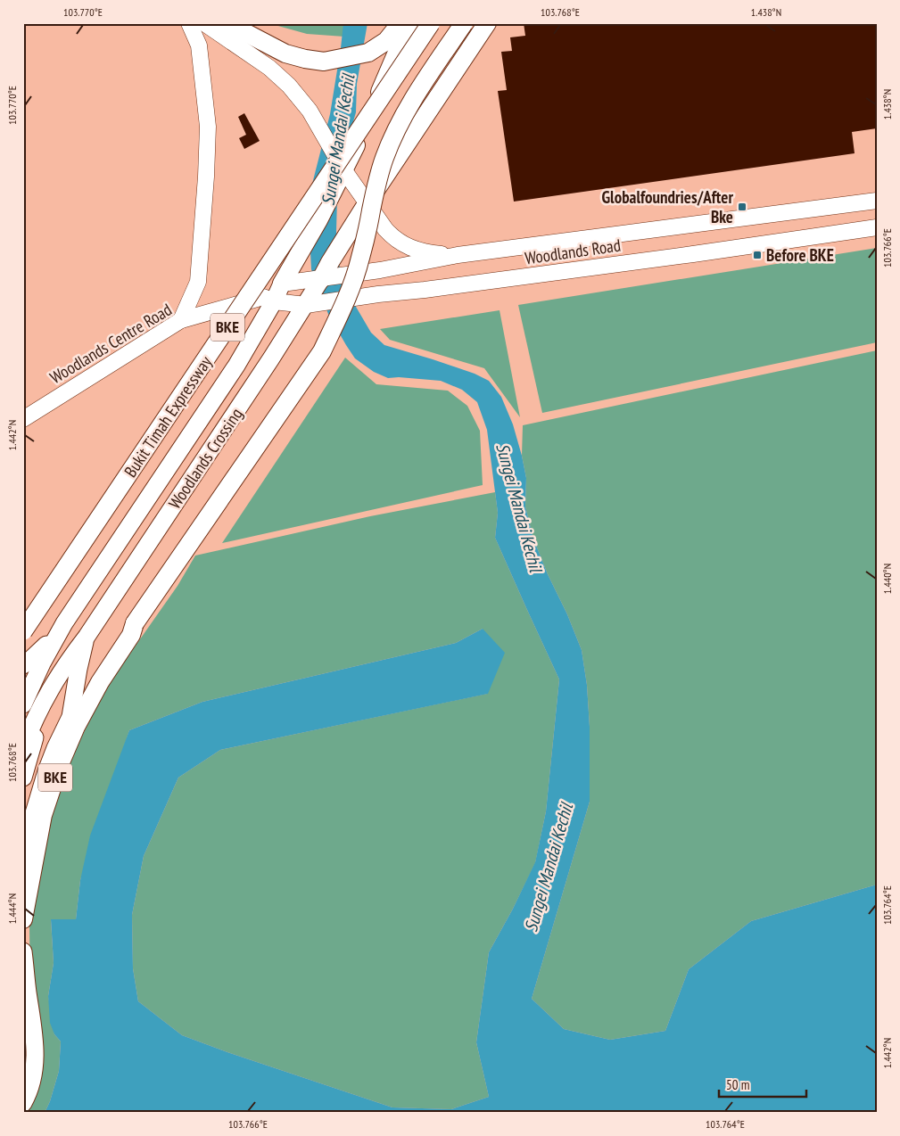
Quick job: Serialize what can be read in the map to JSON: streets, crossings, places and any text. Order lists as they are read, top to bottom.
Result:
{
  "streets": {
    "highway": ["BKE", "Bukit Timah Expressway", "Woodlands Crossing"],
    "main road": ["Woodlands Road", "Woodlands Centre Road"]
  },
  "crossings": [
    ["Woodlands Road", "Woodlands Centre Road"],
    ["Woodlands Road", "Woodlands Crossing"],
    ["BKE", "Woodlands Crossing"],
    ["Woodlands Centre Road", "Woodlands Crossing"]
  ],
  "water": ["Sungei Mandai Kechil"],
  "places": {
    "transit": ["Globalfoundries/After Bke", "Before BKE"]
  },
  "scale_bar": "50 m",
  "coordinates": [
    "103.770°E",
    "103.768°E",
    "1.438°N",
    "103.766°E",
    "1.442°N",
    "1.440°N",
    "103.764°E",
    "1.444°N"
  ]
}
